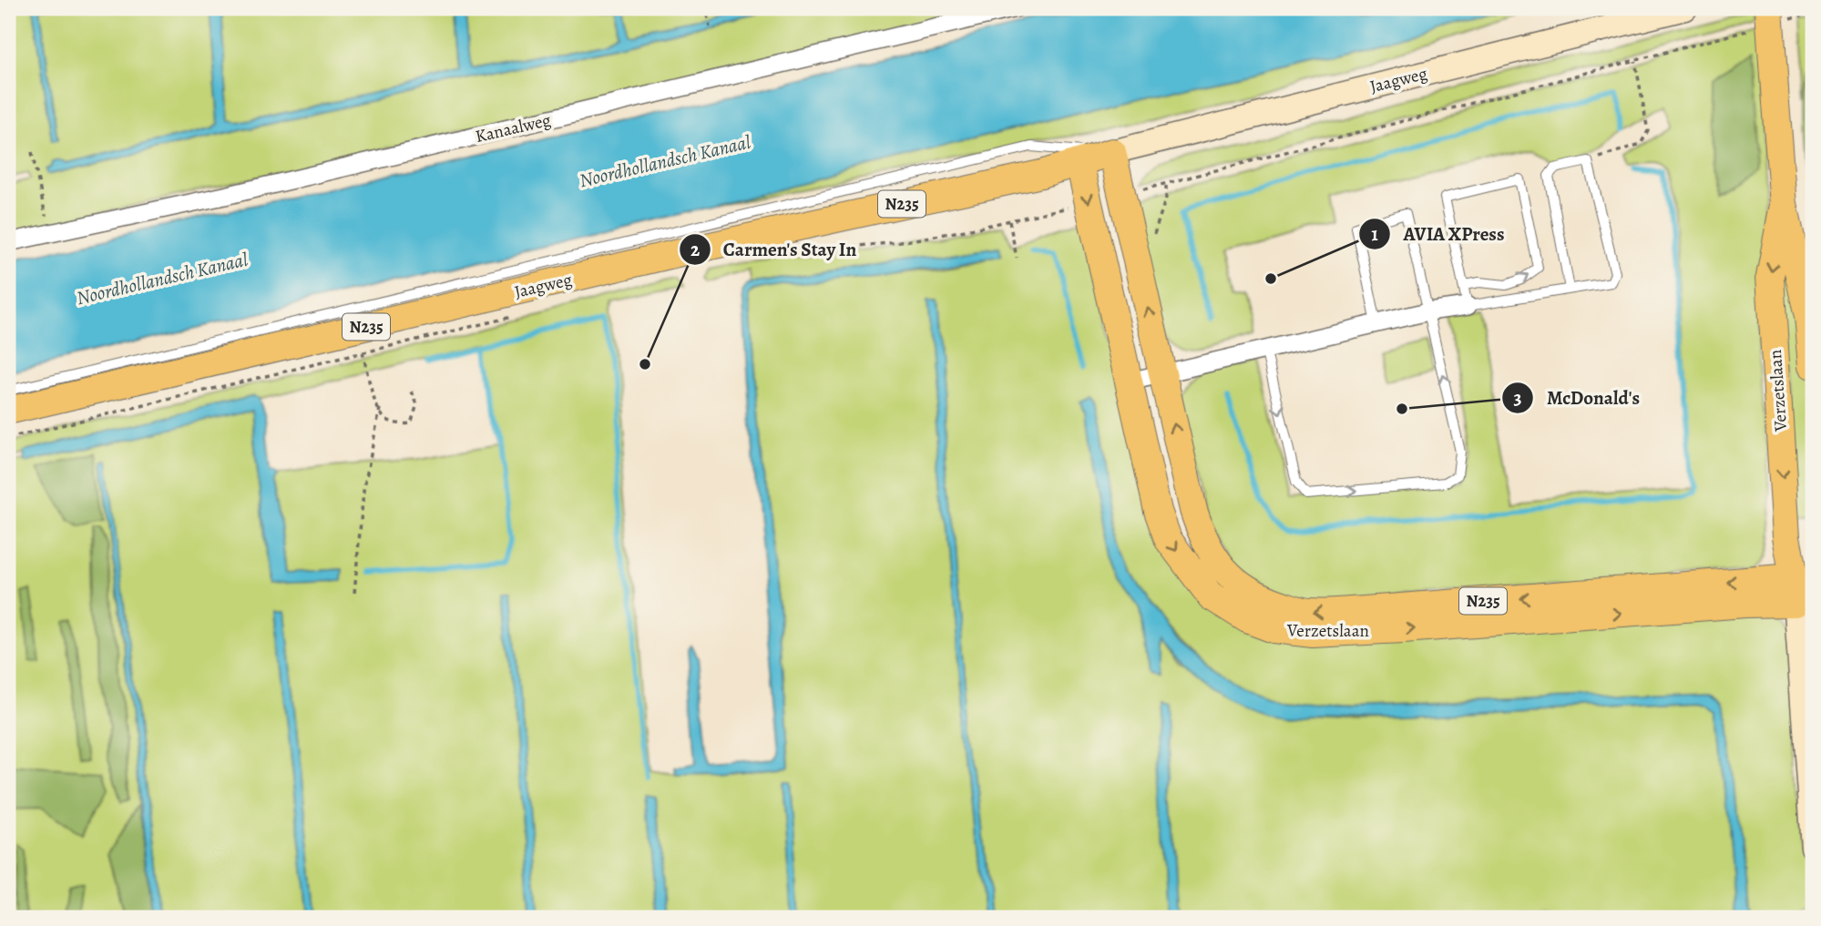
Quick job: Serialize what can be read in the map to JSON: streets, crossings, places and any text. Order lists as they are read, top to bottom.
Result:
{
  "streets": {
    "main road": ["Jaagweg", "N235", "Verzetslaan"],
    "street": ["Kanaalweg"]
  },
  "crossings": [
    ["Jaagweg", "Verzetslaan"]
  ],
  "water": ["Noordhollandsch Kanaal"],
  "places": ["AVIA XPress", "Carmen's Stay In", "McDonald's"]
}
